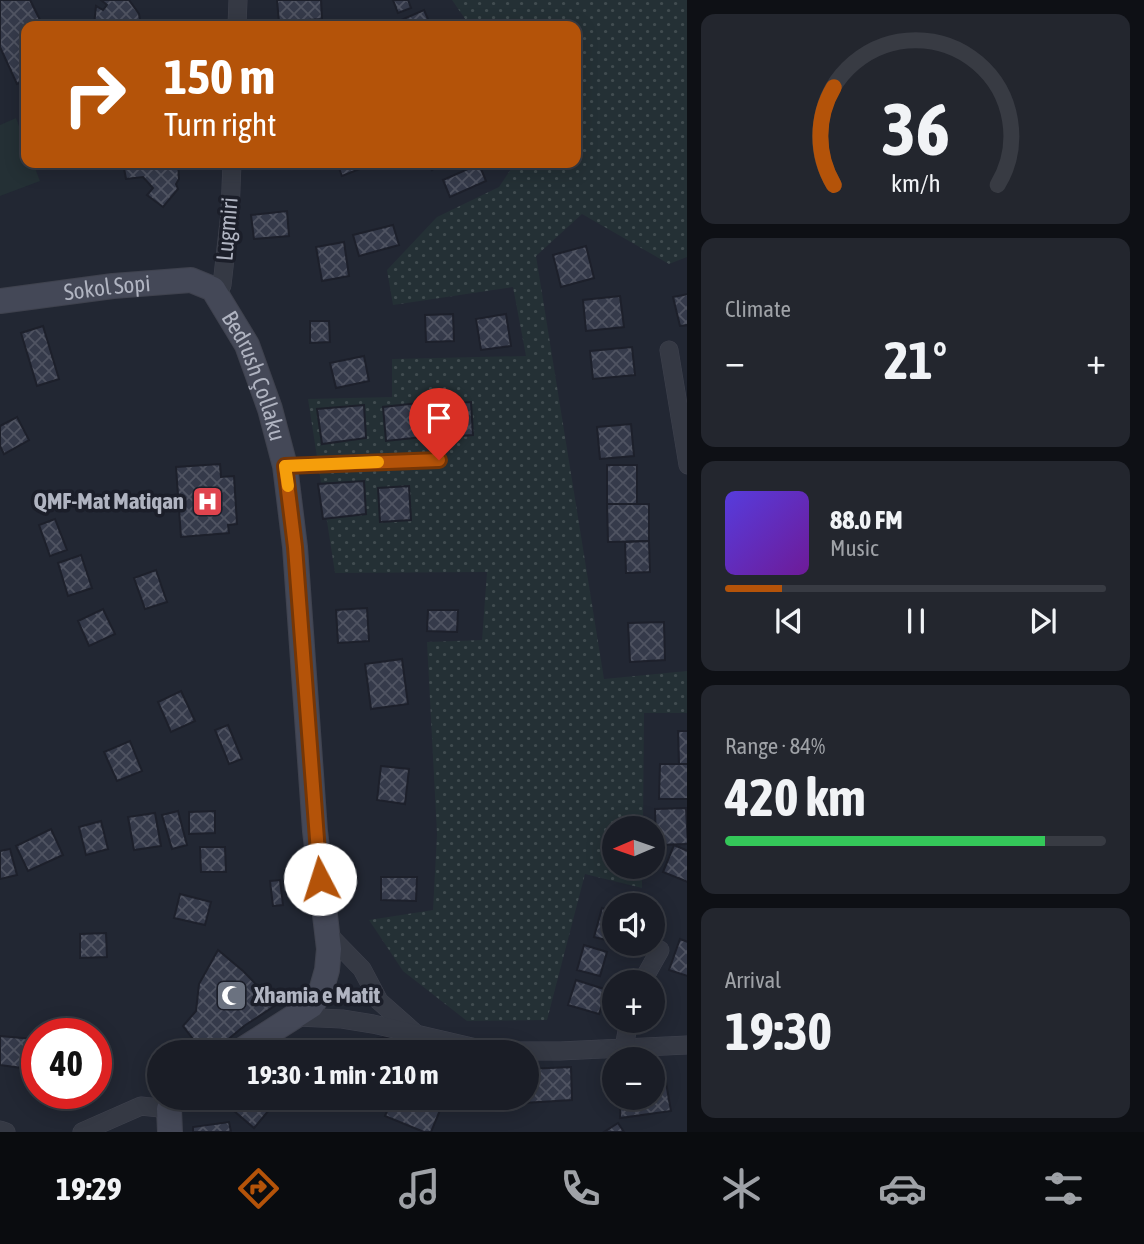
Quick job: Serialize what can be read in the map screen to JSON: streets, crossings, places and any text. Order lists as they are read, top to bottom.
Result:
{
  "streets": {
    "street": ["Lugmiri", "Sokol Sopi", "Bedrush Çollaku"]
  },
  "crossings": [
    ["Lugmiri", "Sokol Sopi"],
    ["Lugmiri", "Bedrush Çollaku"],
    ["Sokol Sopi", "Bedrush Çollaku"]
  ],
  "places": {
    "hospital": ["QMF-Mat Matiqan"],
    "mosque": ["Xhamia e Matit"]
  },
  "north": "left",
  "page": {
    "turn": ["150 m", "Turn right"],
    "tile": [
      "Climate",
      ["Range · 84%", "420 km"],
      ["Arrival", "19:30"]
    ],
    "heat": ["−", "21°", "+"],
    "song": ["88.0 FM", "Music"],
    "map_buttons": ["+", "−"],
    "limit": "40",
    "trip": "19:30 · 1 min · 210 m",
    "tabs": "19:29",
    "gauge": ["36", "km/h"]
  }
}
